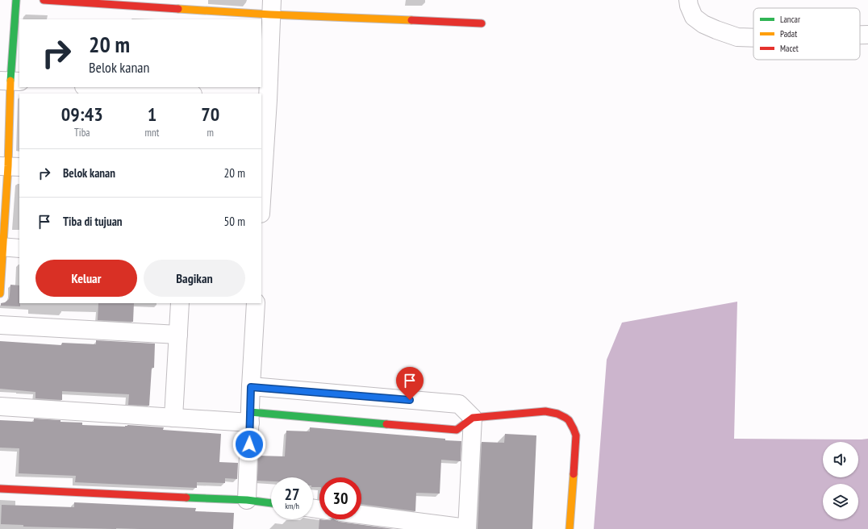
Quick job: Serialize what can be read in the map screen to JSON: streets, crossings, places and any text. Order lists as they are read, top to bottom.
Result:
{
  "legend": ["Lancar", "Padat", "Macet"],
  "page": {
    "turn": ["20 m", "Belok kanan"],
    "eta": [
      "09:43",
      "Tiba",
      "1",
      "mnt",
      "70",
      "m"
    ],
    "list": [
      {
        "name": "Belok kanan",
        "value": "20 m"
      },
      {
        "name": "Tiba di tujuan",
        "value": "50 m"
      }
    ],
    "buttons": ["Keluar", "Bagikan"],
    "speed": "27 km/h",
    "limit": "30"
  }
}
